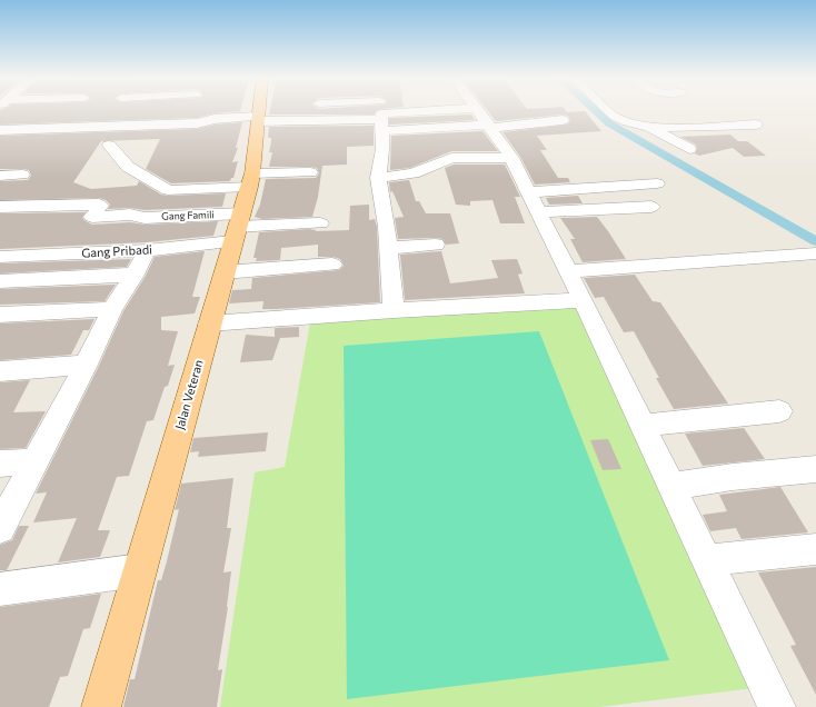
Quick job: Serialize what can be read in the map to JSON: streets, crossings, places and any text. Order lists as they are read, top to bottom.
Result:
{
  "streets": {
    "main road": ["Jalan Veteran"],
    "street": ["Gang Famili", "Gang Pribadi"]
  },
  "crossings": [
    ["Gang Famili", "Gang Pribadi"],
    ["Gang Famili", "Jalan Veteran"],
    ["Gang Pribadi", "Jalan Veteran"]
  ]
}
